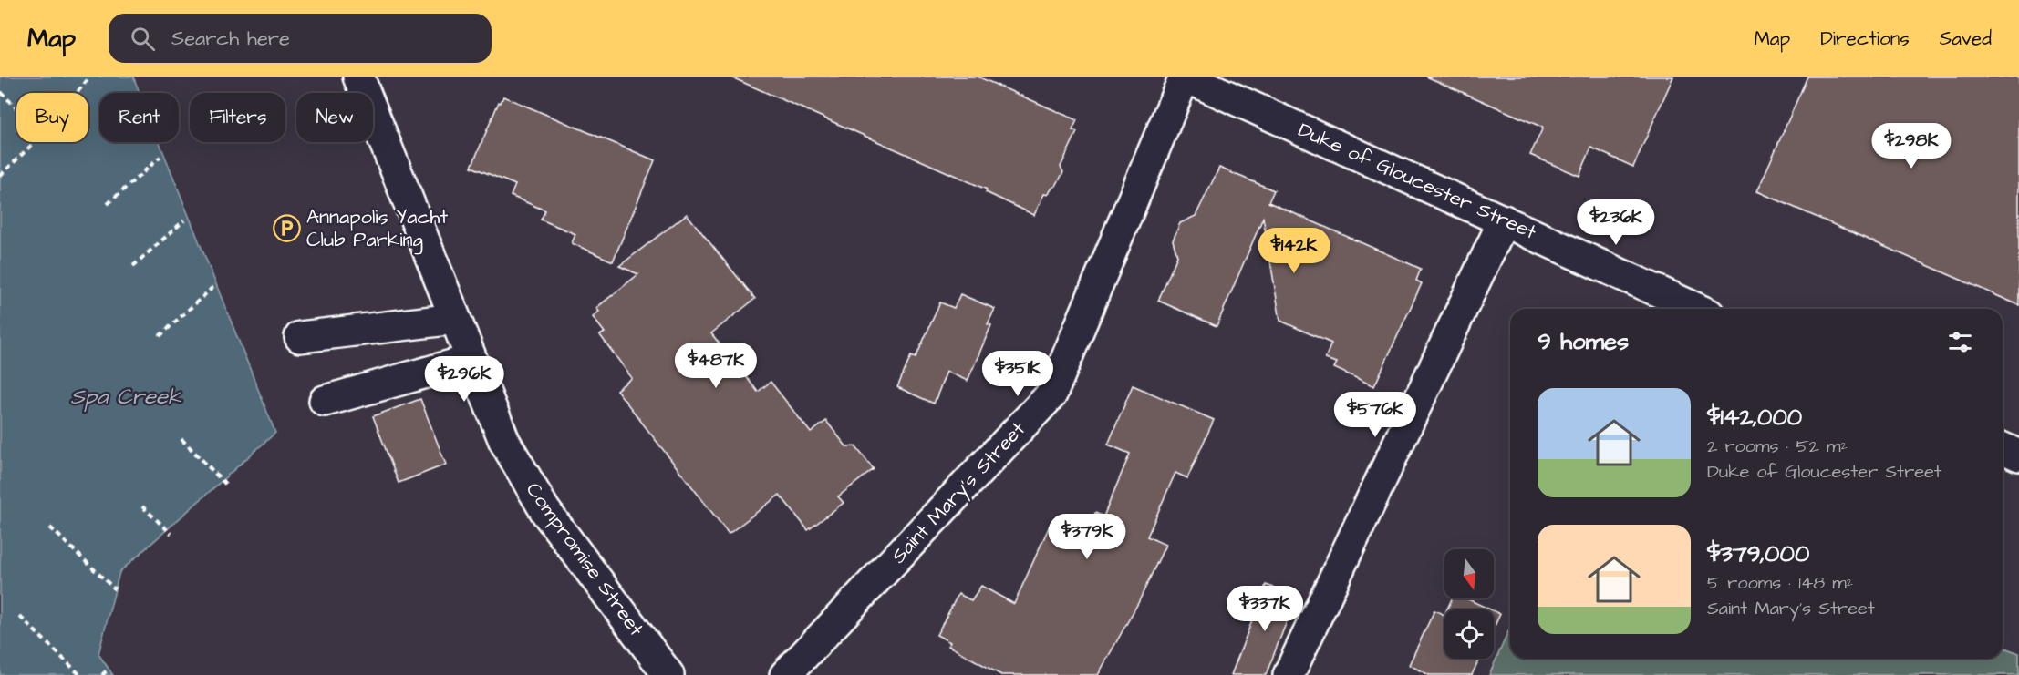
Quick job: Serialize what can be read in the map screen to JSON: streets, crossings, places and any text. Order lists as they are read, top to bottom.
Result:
{
  "streets": {
    "main road": ["Duke of Gloucester Street", "Saint Mary's Street", "Compromise Street"]
  },
  "crossings": [
    ["Duke of Gloucester Street", "Saint Mary's Street"]
  ],
  "water": ["Spa Creek"],
  "places": {
    "parking": ["Annapolis Yacht Club Parking"]
  },
  "north": "bottom",
  "page": {
    "header": "Map",
    "search": "Search here",
    "nav": ["Map", "Directions", "Saved"],
    "chip": [
      "Buy",
      "Rent",
      "Filters",
      "New"
    ],
    "price": [
      "$298K",
      "$236K",
      "$142K",
      "$487K",
      "$351K",
      "$296K",
      "$576K",
      "$379K",
      "$337K"
    ],
    "heading": "9 homes",
    "list": [
      {
        "name": "$142,000",
        "note": "2 rooms · 52 m² · Duke of Gloucester Street"
      },
      {
        "name": "$379,000",
        "note": "5 rooms · 148 m² · Saint Mary's Street"
      }
    ]
  }
}
